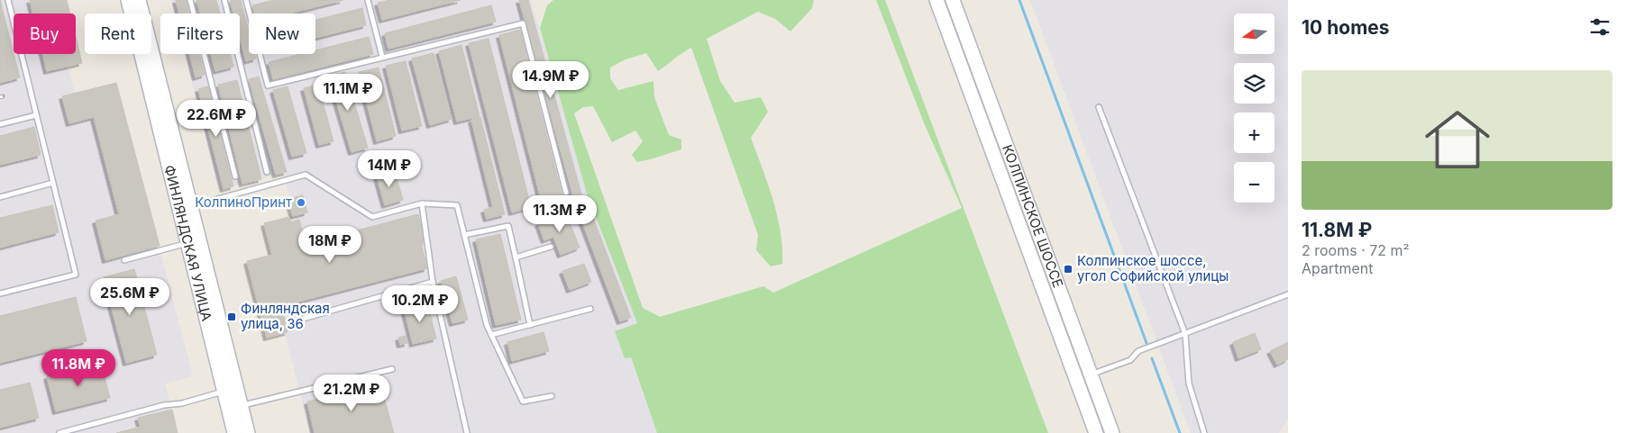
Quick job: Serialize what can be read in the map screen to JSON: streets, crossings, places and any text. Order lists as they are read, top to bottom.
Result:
{
  "streets": {
    "main road": ["КОЛПИНСКОЕ ШОССЕ", "ФИНЛЯНДСКАЯ УЛИЦА"]
  },
  "places": {
    "other": ["КолпиноПринт"],
    "transit": ["Колпинское шоссе, угол Софийской улицы", "Финляндская улица, 36"]
  },
  "north": "left",
  "page": {
    "heading": "10 homes",
    "map_buttons": ["+", "−"],
    "chip": [
      "Buy",
      "Rent",
      "Filters",
      "New"
    ],
    "list": [
      {
        "name": "11.8M ₽",
        "note": "2 rooms · 72 m² · Apartment"
      }
    ],
    "price": [
      "14.9M ₽",
      "11.1M ₽",
      "22.6M ₽",
      "14M ₽",
      "11.3M ₽",
      "18M ₽",
      "25.6M ₽",
      "10.2M ₽",
      "11.8M ₽",
      "21.2M ₽"
    ]
  }
}
